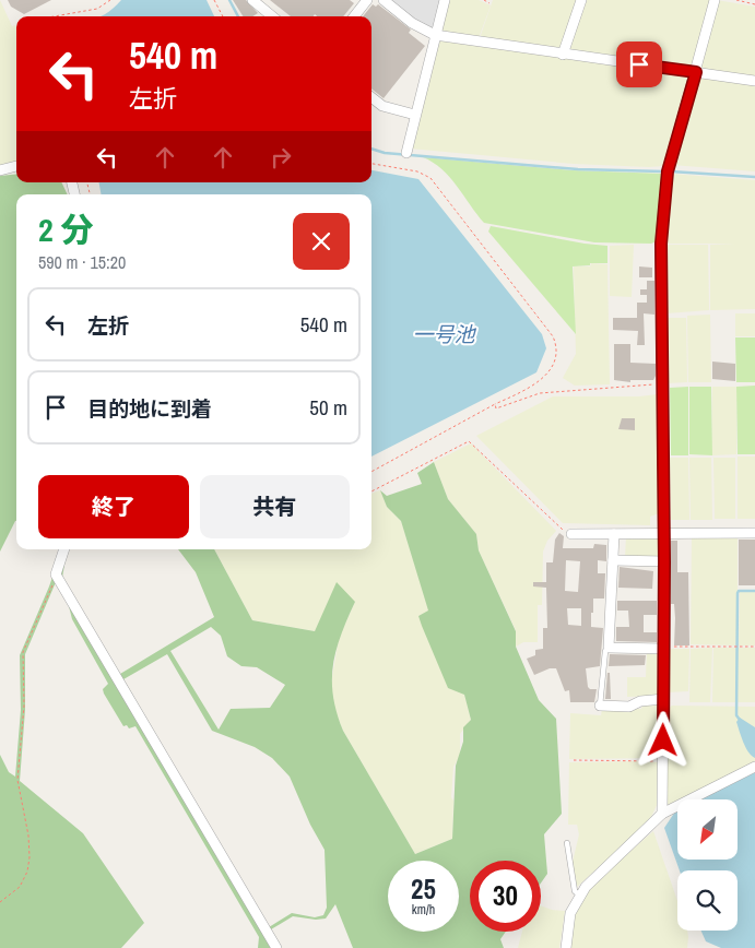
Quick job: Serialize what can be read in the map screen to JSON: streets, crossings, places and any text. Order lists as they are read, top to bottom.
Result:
{
  "water": ["一号池"],
  "north": "bottom left",
  "page": {
    "turn": ["540 m", "左折"],
    "heading": ["2 分", "590 m · 15:20"],
    "list": [
      {
        "name": "左折",
        "value": "540 m"
      },
      {
        "name": "目的地に到着",
        "value": "50 m"
      }
    ],
    "buttons": ["終了", "共有"],
    "speed": "25 km/h",
    "limit": "30"
  }
}
